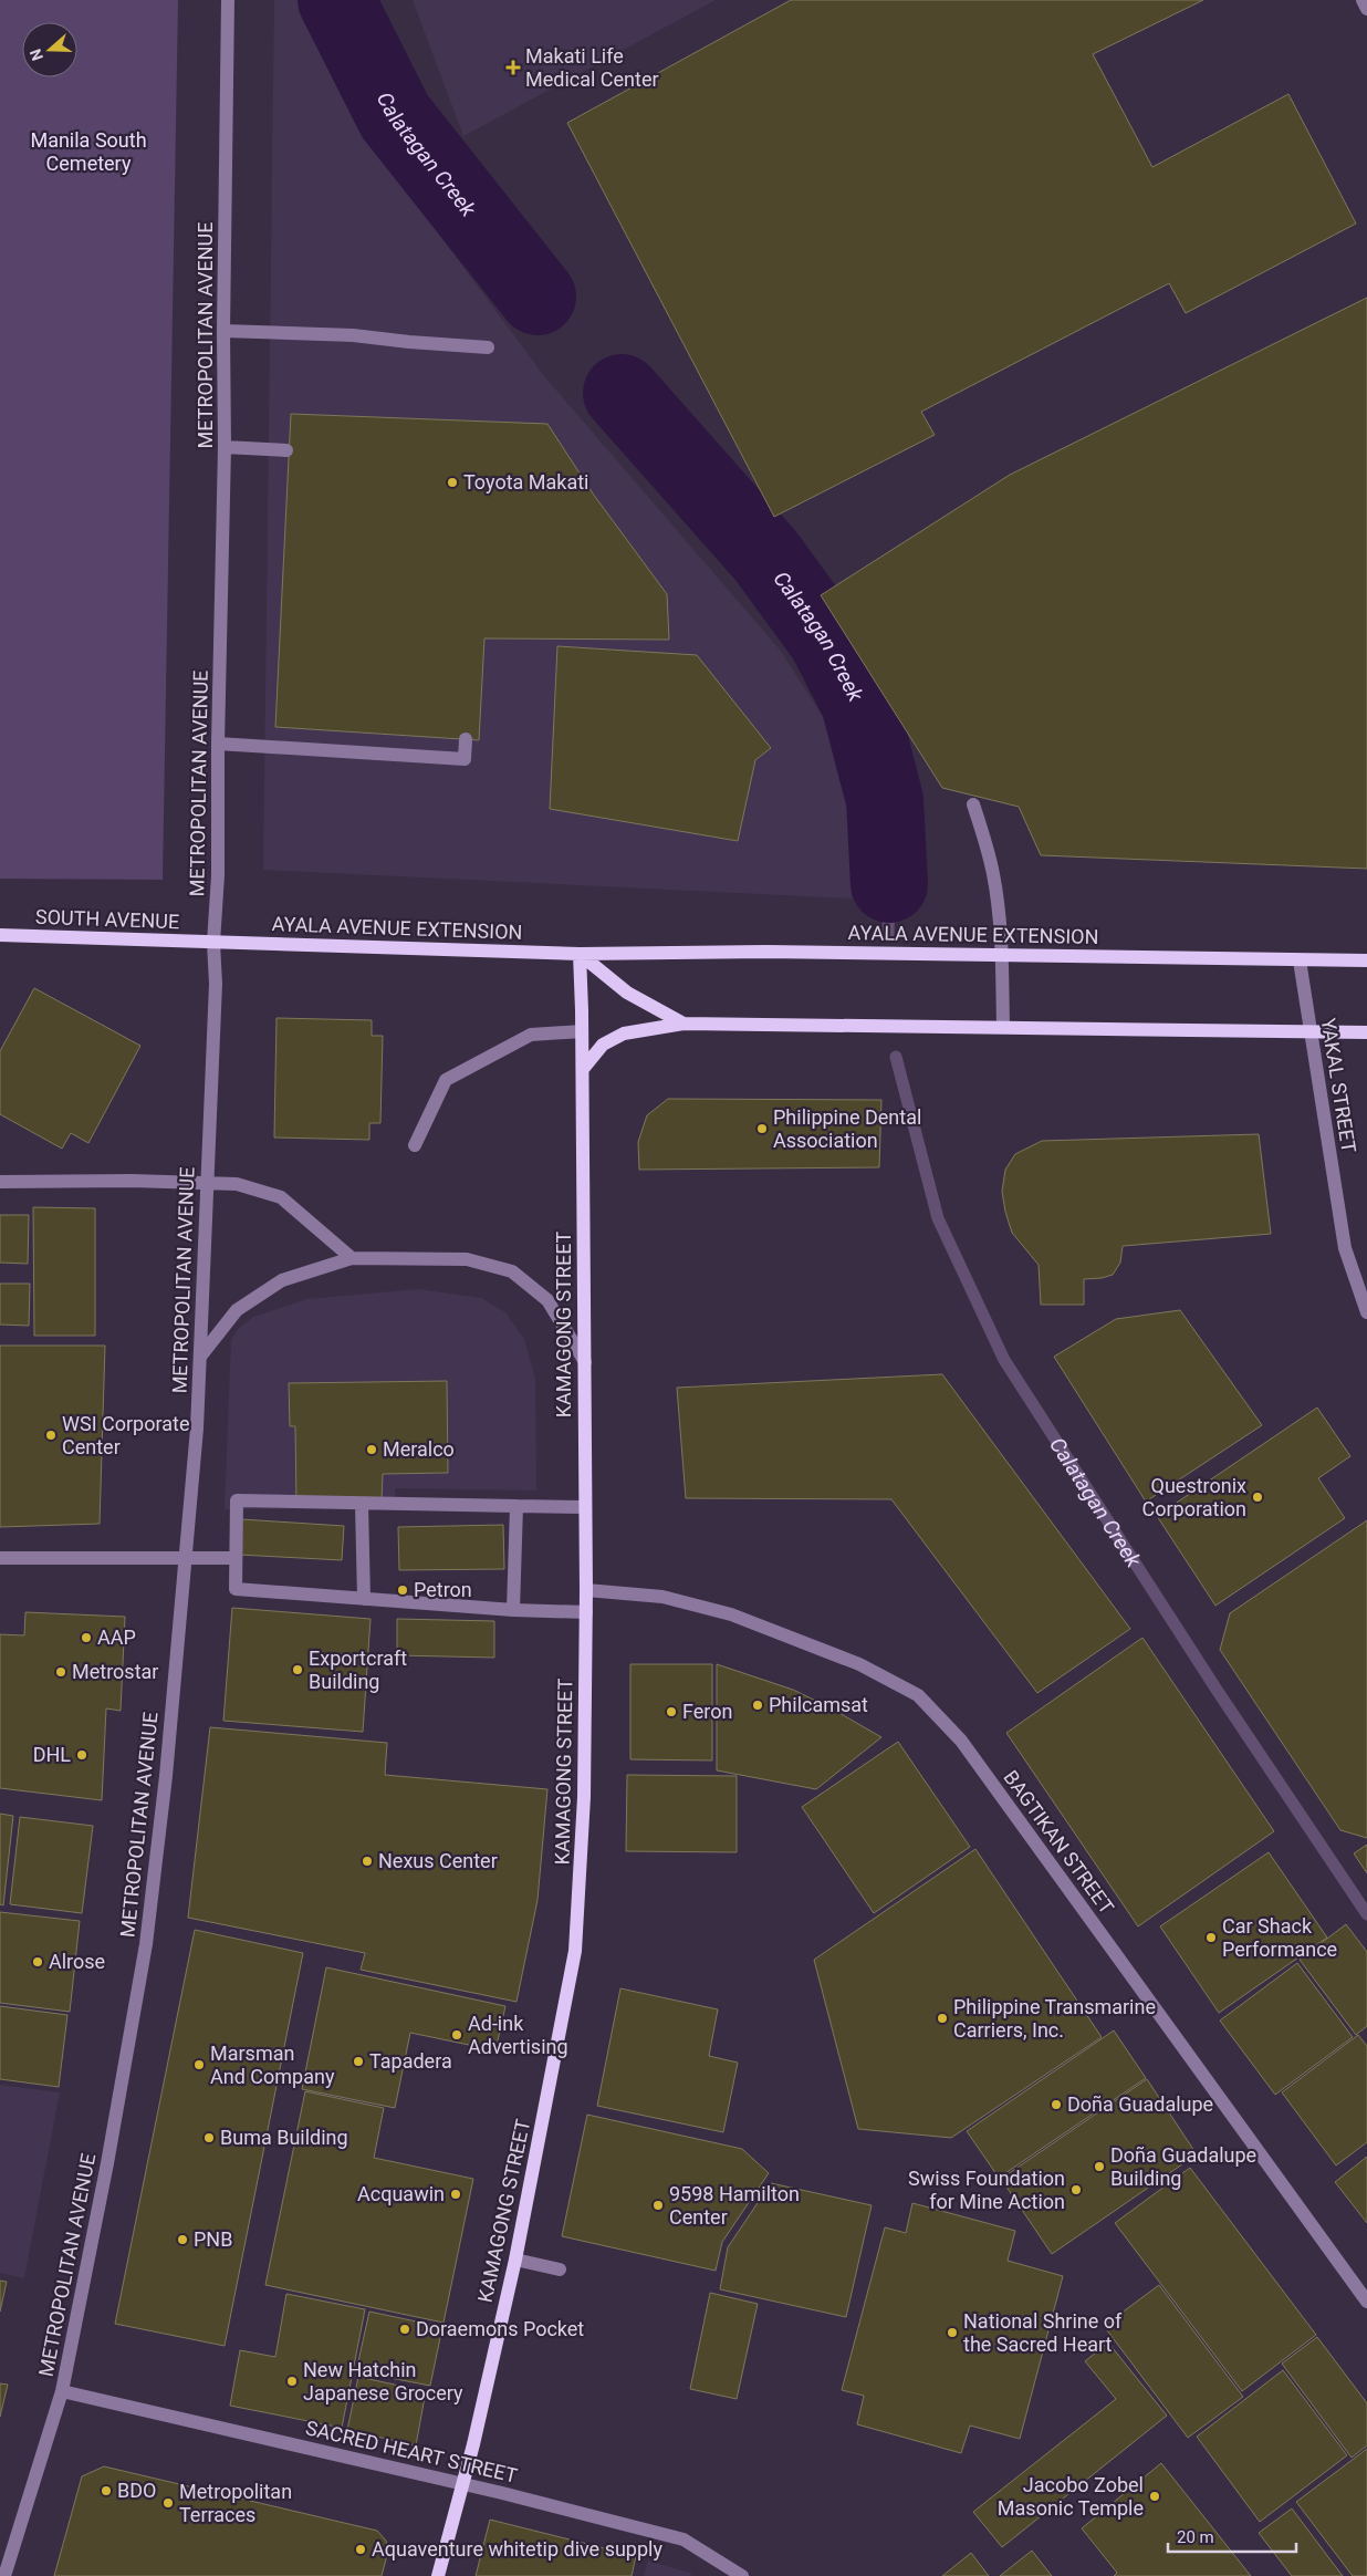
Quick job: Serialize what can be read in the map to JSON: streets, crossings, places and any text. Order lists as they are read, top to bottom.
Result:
{
  "streets": {
    "main road": ["SOUTH AVENUE", "AYALA AVENUE EXTENSION", "KAMAGONG STREET"],
    "street": [
      "METROPOLITAN AVENUE",
      "YAKAL STREET",
      "BAGTIKAN STREET",
      "SACRED HEART STREET"
    ]
  },
  "crossings": [
    ["METROPOLITAN AVENUE", "SOUTH AVENUE"],
    ["METROPOLITAN AVENUE", "AYALA AVENUE EXTENSION"],
    ["METROPOLITAN AVENUE", "SACRED HEART STREET"],
    ["SOUTH AVENUE", "AYALA AVENUE EXTENSION"],
    ["AYALA AVENUE EXTENSION", "YAKAL STREET"],
    ["AYALA AVENUE EXTENSION", "KAMAGONG STREET"],
    ["KAMAGONG STREET", "BAGTIKAN STREET"],
    ["KAMAGONG STREET", "SACRED HEART STREET"]
  ],
  "water": ["Calatagan Creek"],
  "parks": ["Manila South Cemetery"],
  "places": {
    "health": ["Makati Life Medical Center"],
    "other": [
      "Toyota Makati",
      "Philippine Dental Association",
      "WSI Corporate Center",
      "Meralco",
      "Questronix Corporation",
      "Petron",
      "AAP",
      "Exportcraft Building",
      "Metrostar",
      "Philcamsat",
      "Feron",
      "DHL",
      "Nexus Center",
      "Car Shack Performance",
      "Alrose",
      "Philippine Transmarine Carriers, Inc.",
      "Ad-ink Advertising",
      "Tapadera",
      "Marsman And Company",
      "Doña Guadalupe",
      "Buma Building",
      "Doña Guadalupe Building",
      "Swiss Foundation for Mine Action",
      "Acquawin",
      "9598 Hamilton Center",
      "PNB",
      "Doraemons Pocket",
      "National Shrine of the Sacred Heart",
      "New Hatchin Japanese Grocery",
      "BDO",
      "Jacobo Zobel Masonic Temple",
      "Metropolitan Terraces",
      "Aquaventure whitetip dive supply"
    ]
  },
  "scale_bar": "20 m",
  "north": "left"
}
